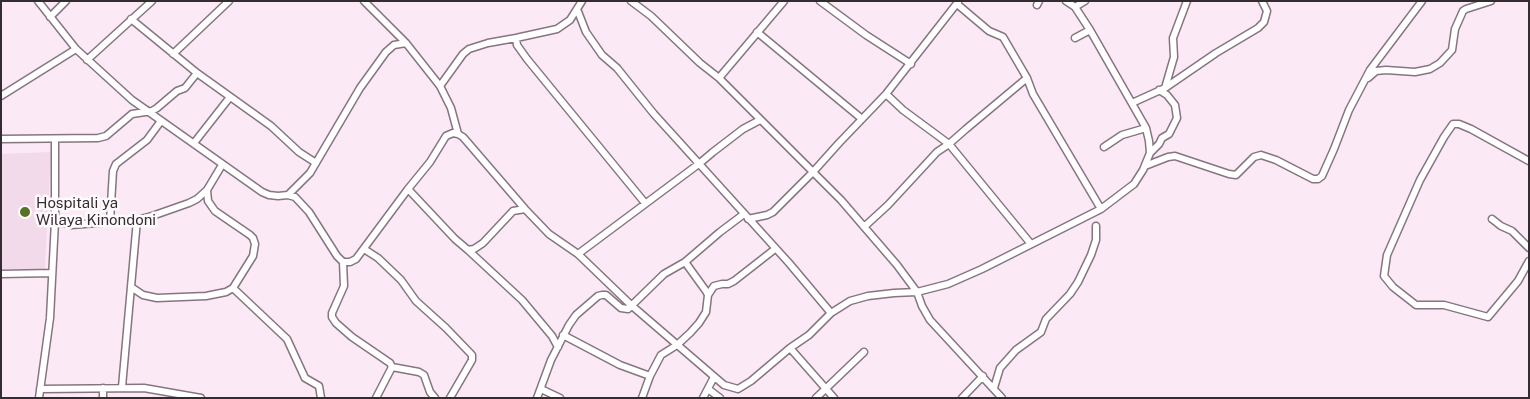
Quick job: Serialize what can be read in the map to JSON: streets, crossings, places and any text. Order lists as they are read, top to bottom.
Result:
{
  "places": ["Hospitali ya Wilaya Kinondoni"]
}
